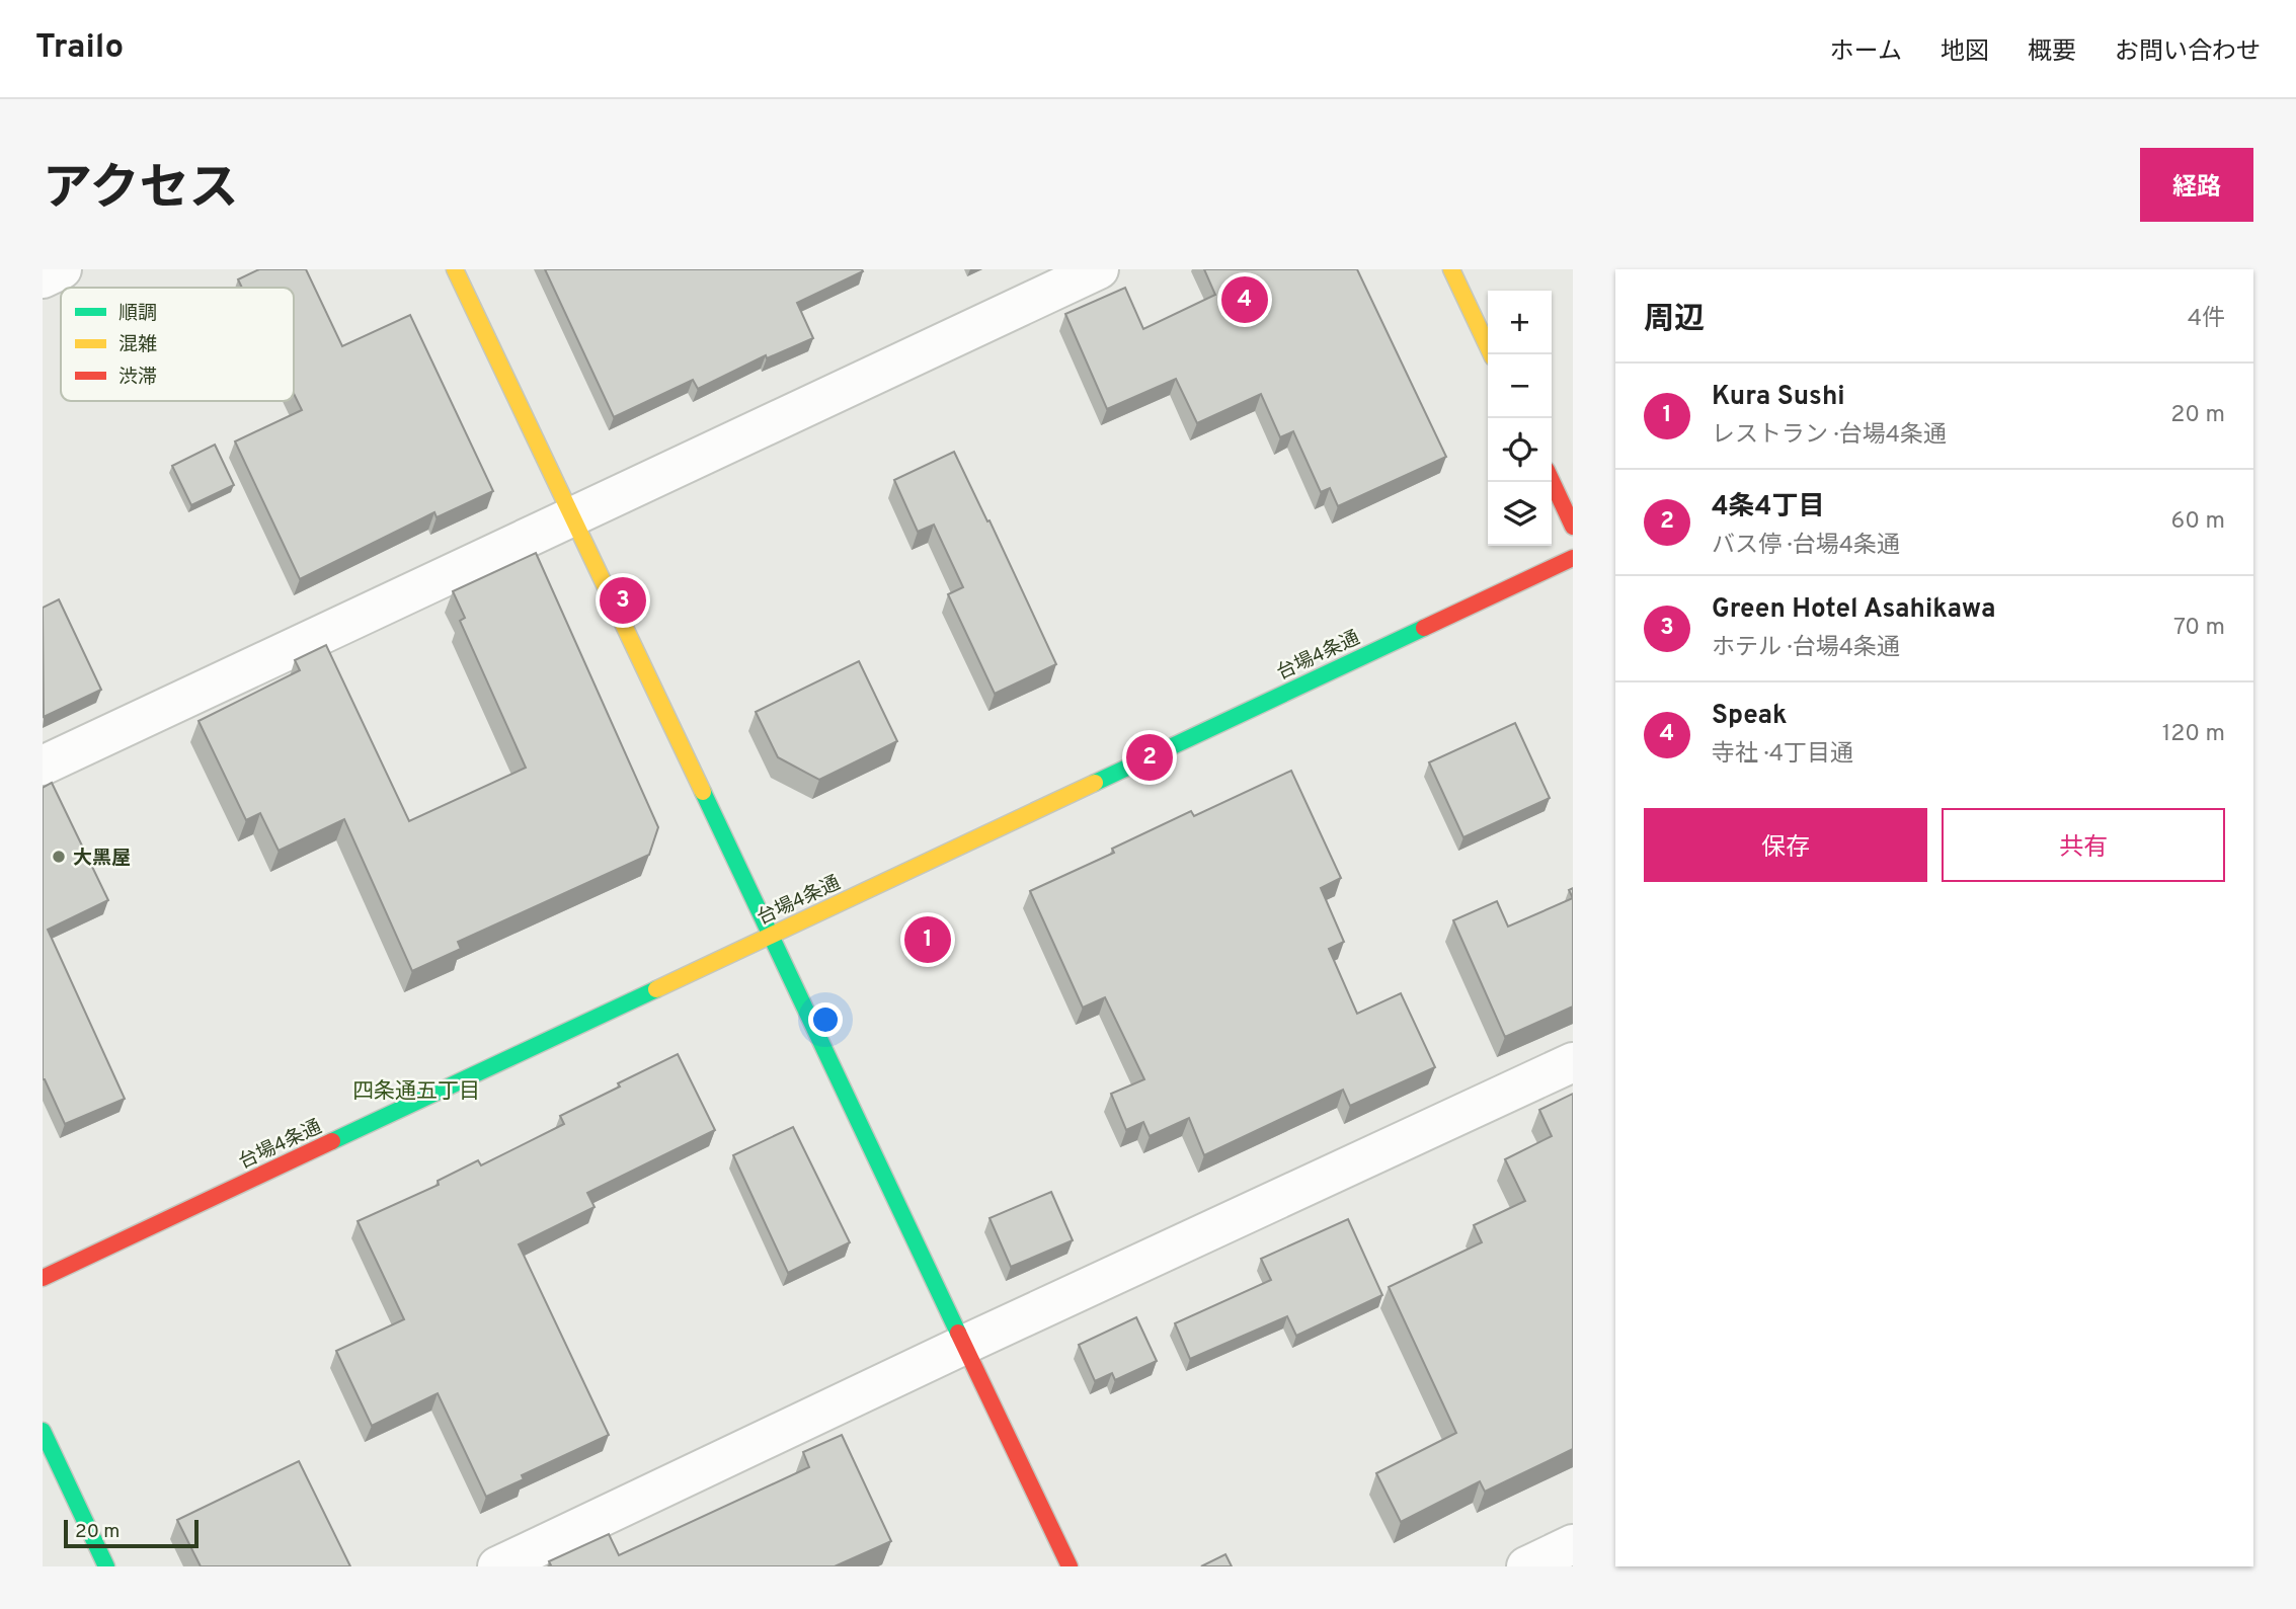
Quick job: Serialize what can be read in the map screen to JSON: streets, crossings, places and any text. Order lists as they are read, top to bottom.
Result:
{
  "streets": {
    "main road": ["台場4条通"]
  },
  "districts": ["四条通五丁目"],
  "places": ["大黑屋"],
  "legend": ["順調", "混雑", "渋滞"],
  "scale_bar": "20 m",
  "page": {
    "header": "Trailo",
    "nav": [
      "ホーム",
      "地図",
      "概要",
      "お問い合わせ"
    ],
    "title": "アクセス",
    "buttons": [
      "経路",
      ["保存", "共有"]
    ],
    "heading": ["周辺", "4件"],
    "pins": [
      "4",
      "3",
      "2",
      "1"
    ],
    "map_buttons": ["+", "−"],
    "list": [
      {
        "mark": "1",
        "name": "Kura Sushi",
        "note": "レストラン · 台場4条通",
        "value": "20 m"
      },
      {
        "mark": "2",
        "name": "4条4丁目",
        "note": "バス停 · 台場4条通",
        "value": "60 m"
      },
      {
        "mark": "3",
        "name": "Green Hotel Asahikawa",
        "note": "ホテル · 台場4条通",
        "value": "70 m"
      },
      {
        "mark": "4",
        "name": "Speak",
        "note": "寺社 · 4丁目通",
        "value": "120 m"
      }
    ],
    "scale": "20 m"
  }
}
